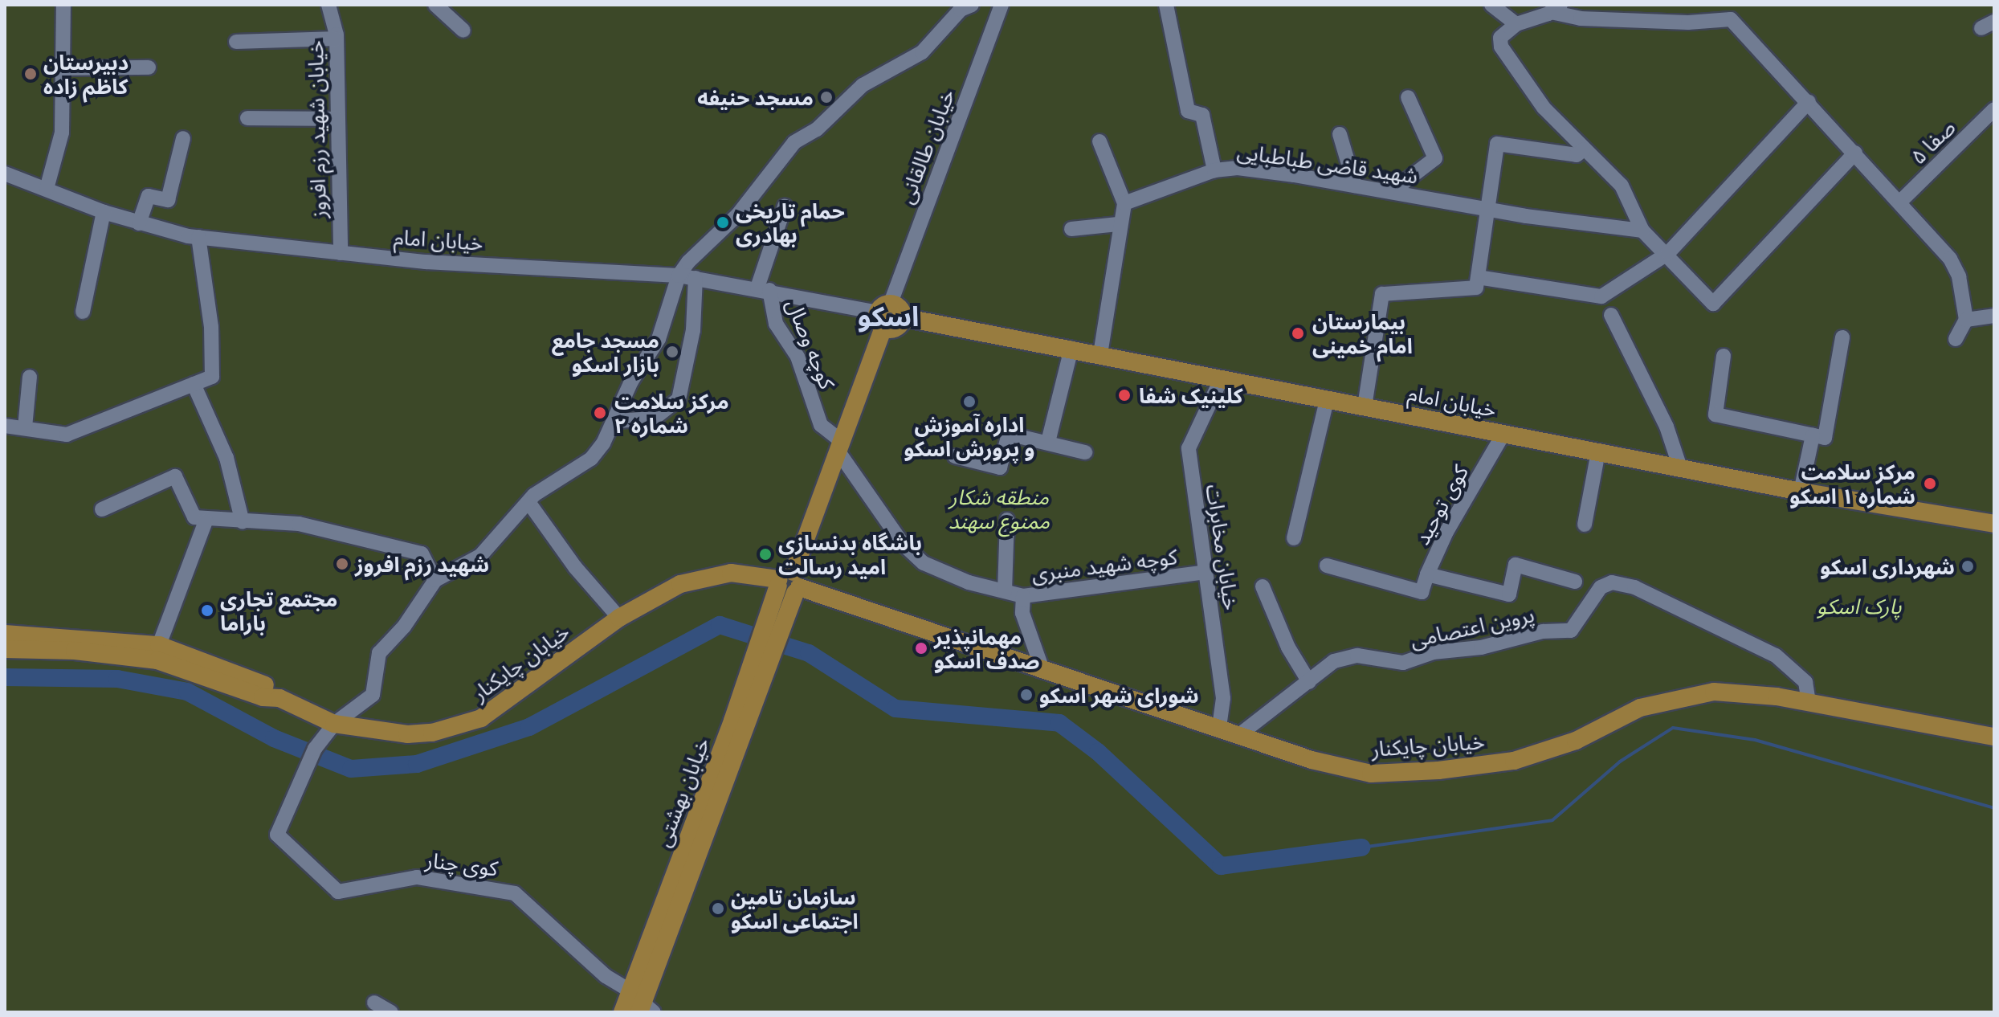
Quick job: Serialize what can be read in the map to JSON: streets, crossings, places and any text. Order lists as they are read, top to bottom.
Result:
{
  "streets": {
    "main road": ["خیابان امام", "خیابان چایکنار", "خیابان بهشتی"],
    "street": [
      "خیابان شهید رزم افروز",
      "صفا ۵",
      "خیابان طالقانی",
      "شهید قاضی طباطبایی",
      "کوچه وصال",
      "کوی توحید",
      "خیابان مخابرات",
      "کوچه شهید منبری",
      "پروین اعتصامی",
      "کوی چنار"
    ]
  },
  "crossings": [
    ["خیابان شهید رزم افروز", "خیابان امام"],
    ["خیابان طالقانی", "خیابان امام"],
    ["خیابان طالقانی", "خیابان بهشتی"],
    ["خیابان امام", "کوچه وصال"],
    ["خیابان امام", "کوی توحید"],
    ["خیابان امام", "خیابان مخابرات"],
    ["خیابان امام", "خیابان بهشتی"],
    ["کوچه وصال", "کوچه شهید منبری"],
    ["کوچه وصال", "خیابان بهشتی"],
    ["خیابان مخابرات", "کوچه شهید منبری"],
    ["خیابان مخابرات", "خیابان چایکنار"],
    ["کوچه شهید منبری", "خیابان بهشتی"],
    ["پروین اعتصامی", "خیابان چایکنار"],
    ["خیابان چایکنار", "خیابان بهشتی"],
    ["خیابان چایکنار", "کوی چنار"],
    ["خیابان بهشتی", "کوی چنار"]
  ],
  "districts": ["اسکو"],
  "parks": ["منطقه شکار ممنوع سهند", "پارک اسکو"],
  "places": [
    "دبیرستان کاظم زاده",
    "مسجد حنیفه",
    "حمام تاریخی بهادری",
    "بیمارستان امام خمینی",
    "مسجد جامع بازار اسکو",
    "کلینیک شفا",
    "اداره آموزش و پرورش اسکو",
    "مرکز سلامت شماره ۲",
    "مرکز سلامت شماره ۱ اسکو",
    "باشگاه بدنسازی امید رسالت",
    "شهید رزم افروز",
    "شهرداری اسکو",
    "مجتمع تجاری باراما",
    "مهمانپذیر صدف اسکو",
    "شورای شهر اسکو",
    "سازمان تامین اجتماعی اسکو"
  ]
}
